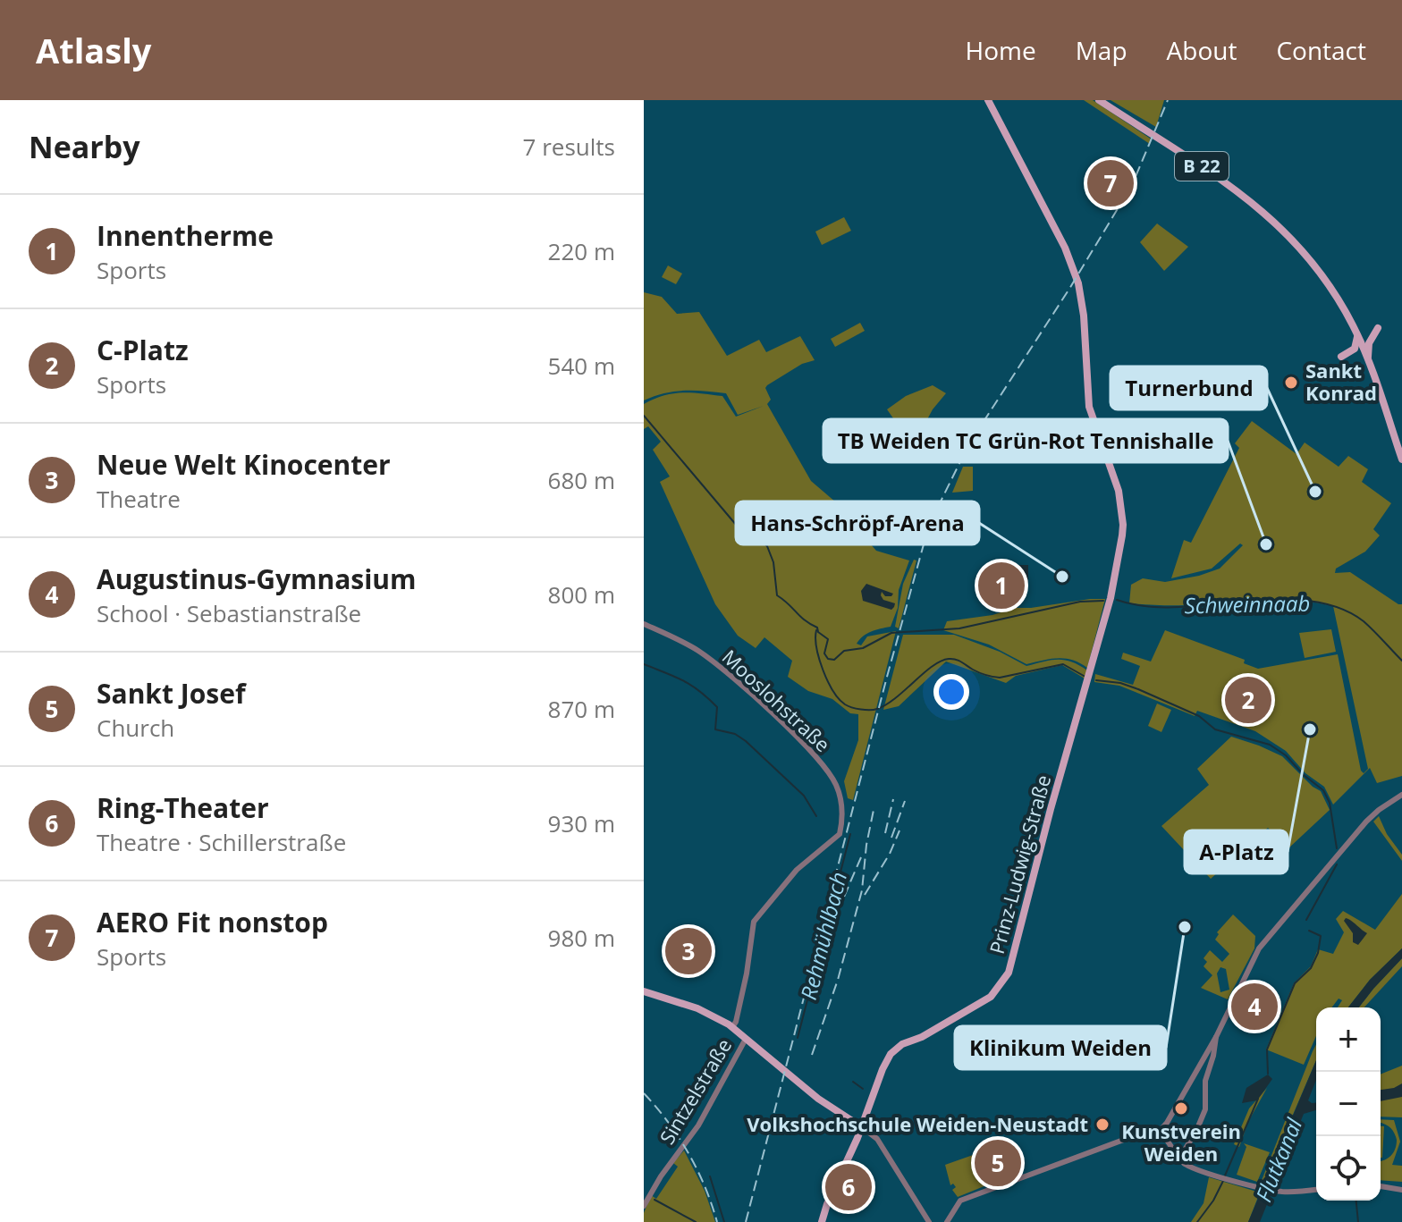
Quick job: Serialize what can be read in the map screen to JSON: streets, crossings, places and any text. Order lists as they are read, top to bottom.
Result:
{
  "streets": {
    "main road": ["B 22", "Prinz-Ludwig-Straße"],
    "street": ["Mooslohstraße", "Sintzelstraße"]
  },
  "water": ["Schweinnaab", "Rehmühlbach", "Flutkanal"],
  "places": [
    "Sankt Konrad",
    "Turnerbund",
    "TB Weiden TC Grün-Rot Tennishalle",
    "Hans-Schröpf-Arena",
    "A-Platz",
    "Klinikum Weiden",
    "Kunstverein Weiden",
    "Volkshochschule Weiden-Neustadt"
  ],
  "page": {
    "header": "Atlasly",
    "nav": [
      "Home",
      "Map",
      "About",
      "Contact"
    ],
    "heading": ["Nearby", "7 results"],
    "pins": [
      "7",
      "1",
      "2",
      "3",
      "4",
      "5",
      "6"
    ],
    "list": [
      {
        "mark": "1",
        "name": "Innentherme",
        "note": "Sports",
        "value": "220 m"
      },
      {
        "mark": "2",
        "name": "C-Platz",
        "note": "Sports",
        "value": "540 m"
      },
      {
        "mark": "3",
        "name": "Neue Welt Kinocenter",
        "note": "Theatre",
        "value": "680 m"
      },
      {
        "mark": "4",
        "name": "Augustinus-Gymnasium",
        "note": "School · Sebastianstraße",
        "value": "800 m"
      },
      {
        "mark": "5",
        "name": "Sankt Josef",
        "note": "Church",
        "value": "870 m"
      },
      {
        "mark": "6",
        "name": "Ring-Theater",
        "note": "Theatre · Schillerstraße",
        "value": "930 m"
      },
      {
        "mark": "7",
        "name": "AERO Fit nonstop",
        "note": "Sports",
        "value": "980 m"
      }
    ],
    "map_buttons": ["+", "−"]
  }
}
